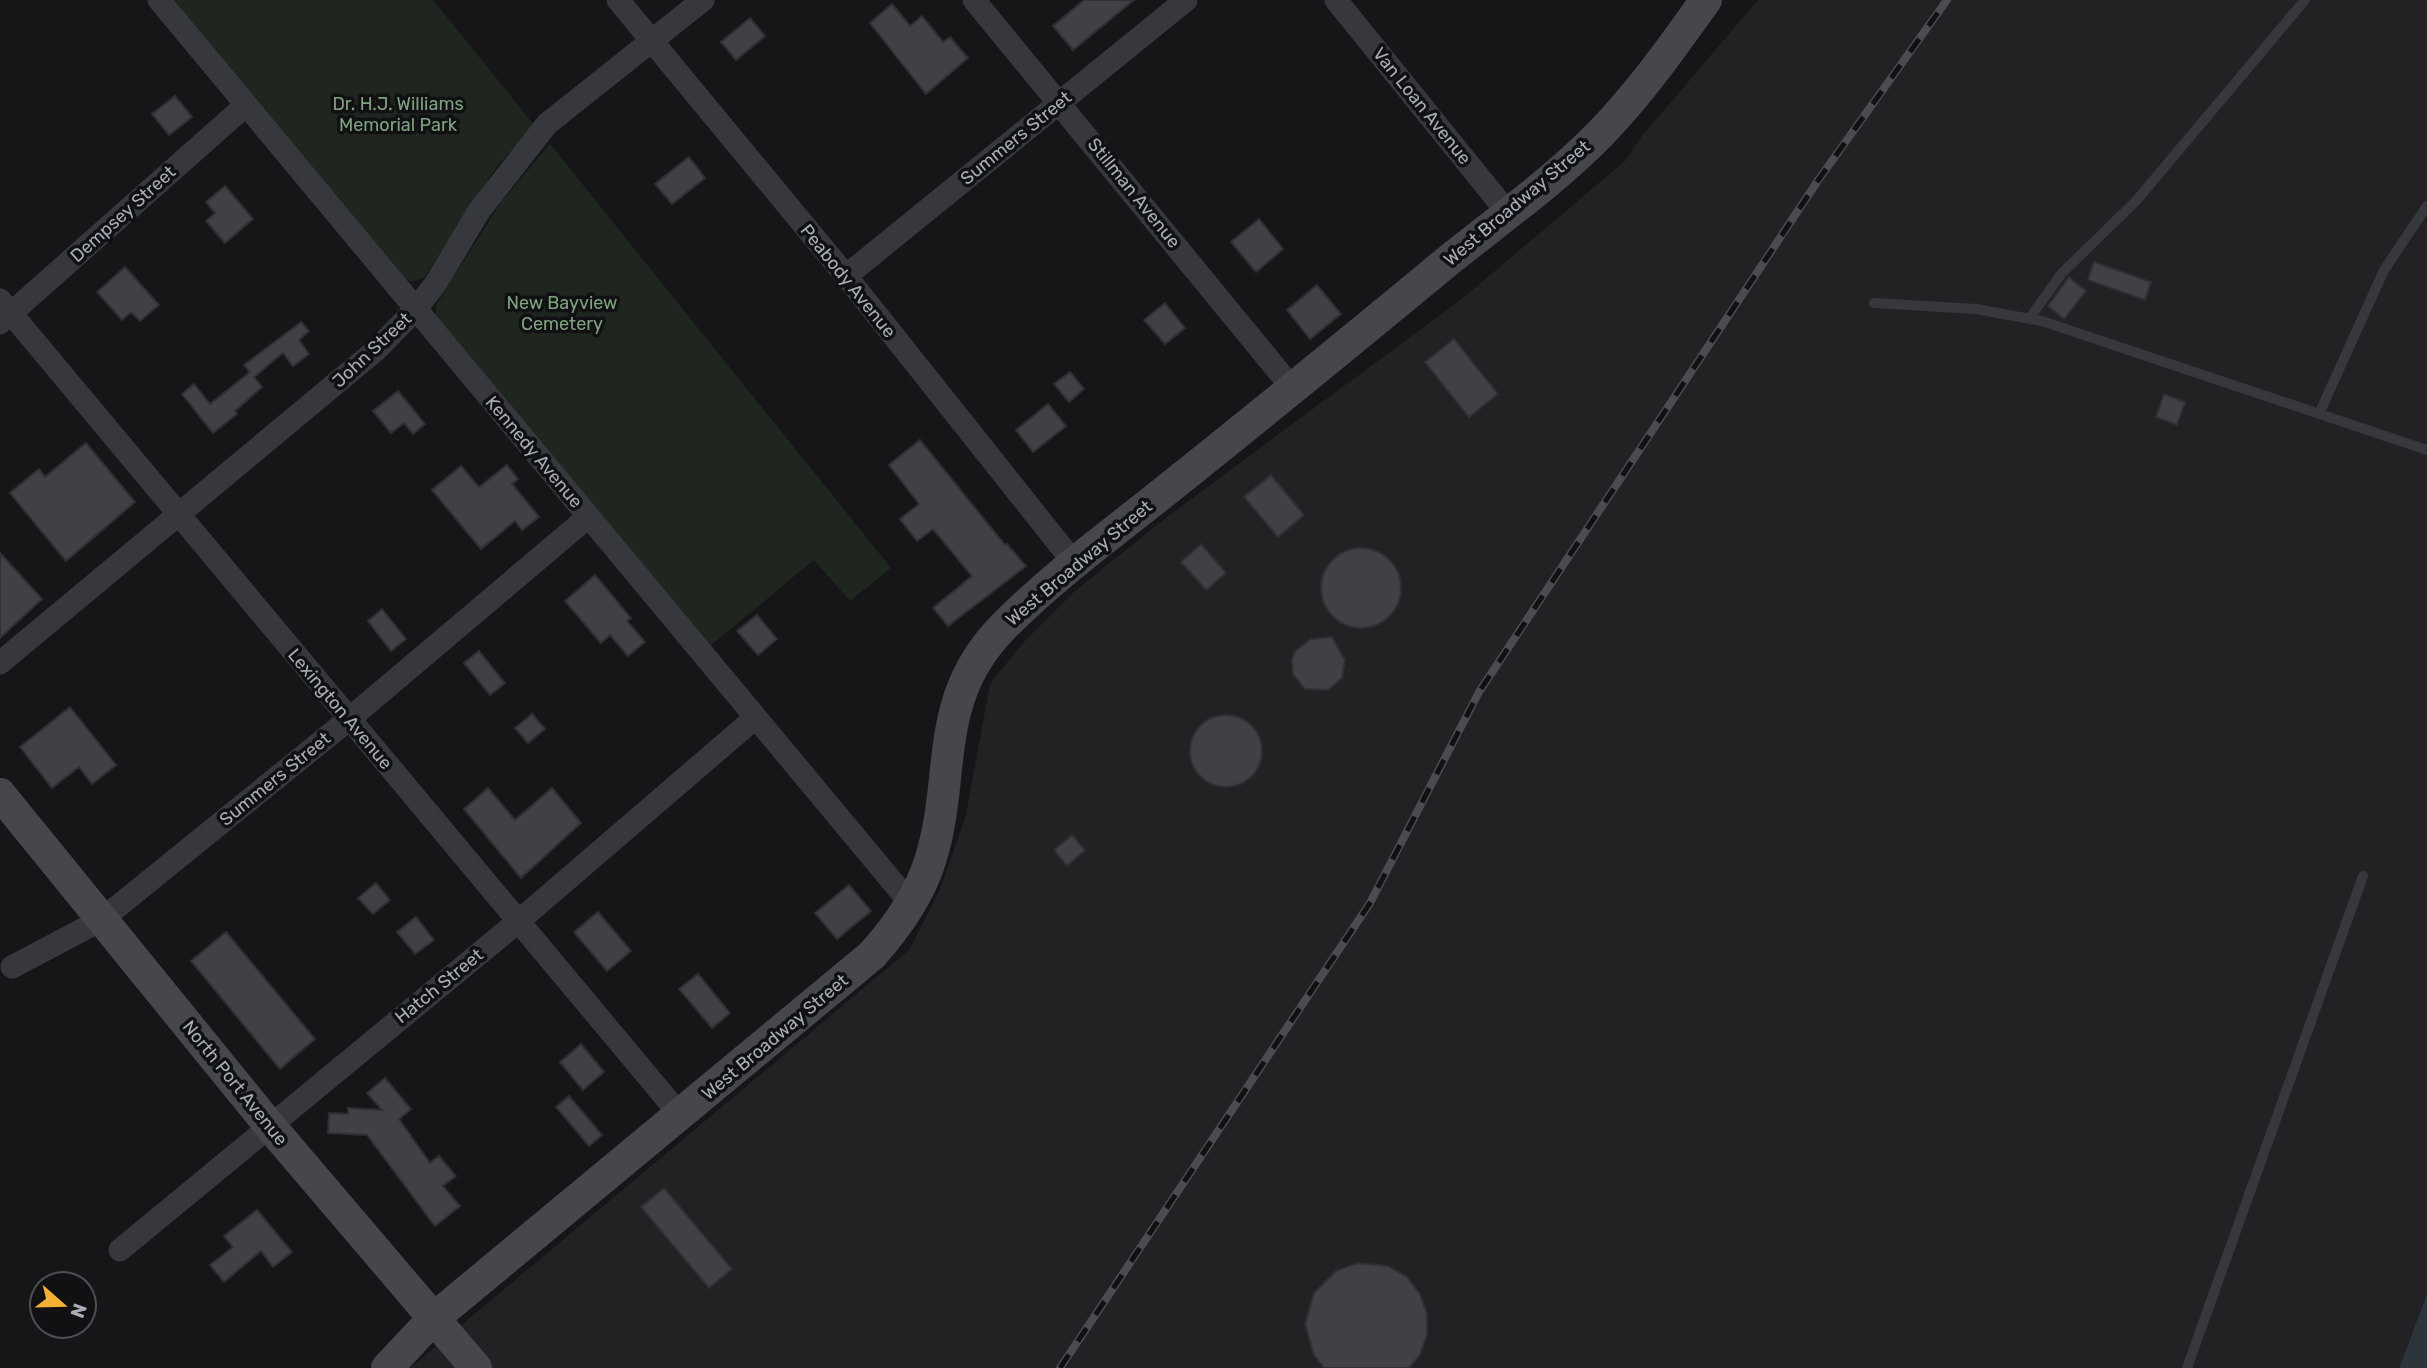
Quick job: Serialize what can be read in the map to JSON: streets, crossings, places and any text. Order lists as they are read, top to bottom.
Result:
{
  "streets": {
    "street": [
      "Van Loan Avenue",
      "Summers Street",
      "Stillman Avenue",
      "West Broadway Street",
      "Dempsey Street",
      "Peabody Avenue",
      "John Street",
      "Kennedy Avenue",
      "Lexington Avenue",
      "Hatch Street",
      "North Port Avenue"
    ]
  },
  "crossings": [
    ["Van Loan Avenue", "West Broadway Street"],
    ["Summers Street", "Stillman Avenue"],
    ["Summers Street", "Peabody Avenue"],
    ["Summers Street", "Kennedy Avenue"],
    ["Summers Street", "Lexington Avenue"],
    ["Summers Street", "North Port Avenue"],
    ["Stillman Avenue", "West Broadway Street"],
    ["West Broadway Street", "Peabody Avenue"],
    ["West Broadway Street", "Kennedy Avenue"],
    ["West Broadway Street", "Lexington Avenue"],
    ["West Broadway Street", "North Port Avenue"],
    ["Dempsey Street", "Kennedy Avenue"],
    ["Dempsey Street", "Lexington Avenue"],
    ["Peabody Avenue", "John Street"],
    ["John Street", "Kennedy Avenue"],
    ["John Street", "Lexington Avenue"],
    ["Kennedy Avenue", "Hatch Street"],
    ["Lexington Avenue", "Hatch Street"],
    ["Hatch Street", "North Port Avenue"]
  ],
  "parks": ["Dr. H.J. Williams Memorial Park", "New Bayview Cemetery"],
  "north": "right"
}
